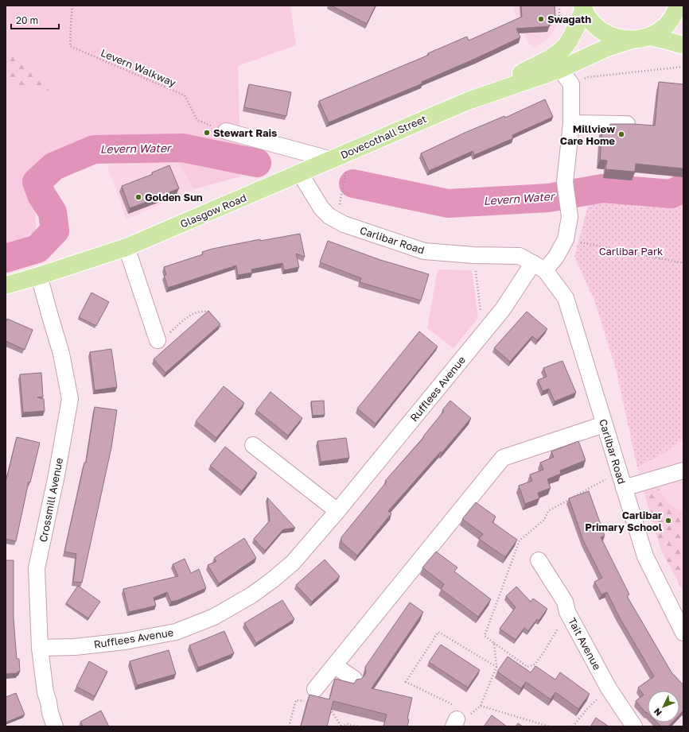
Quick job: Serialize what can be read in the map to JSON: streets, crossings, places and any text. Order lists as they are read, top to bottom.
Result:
{
  "streets": {
    "main road": ["Dovecothall Street", "Glasgow Road"],
    "street": [
      "Carlibar Road",
      "Rufflees Avenue",
      "Crossmill Avenue",
      "Tait Avenue"
    ],
    "path": ["Levern Walkway"]
  },
  "crossings": [
    ["Dovecothall Street", "Glasgow Road"],
    ["Dovecothall Street", "Carlibar Road"],
    ["Glasgow Road", "Carlibar Road"],
    ["Glasgow Road", "Crossmill Avenue"],
    ["Carlibar Road", "Rufflees Avenue"],
    ["Rufflees Avenue", "Crossmill Avenue"]
  ],
  "water": ["Levern Water"],
  "parks": ["Carlibar Park"],
  "places": [
    "Swagath",
    "Stewart Rais",
    "Millview Care Home",
    "Golden Sun",
    "Carlibar Primary School"
  ],
  "scale_bar": "20 m",
  "north": "bottom left"
}
